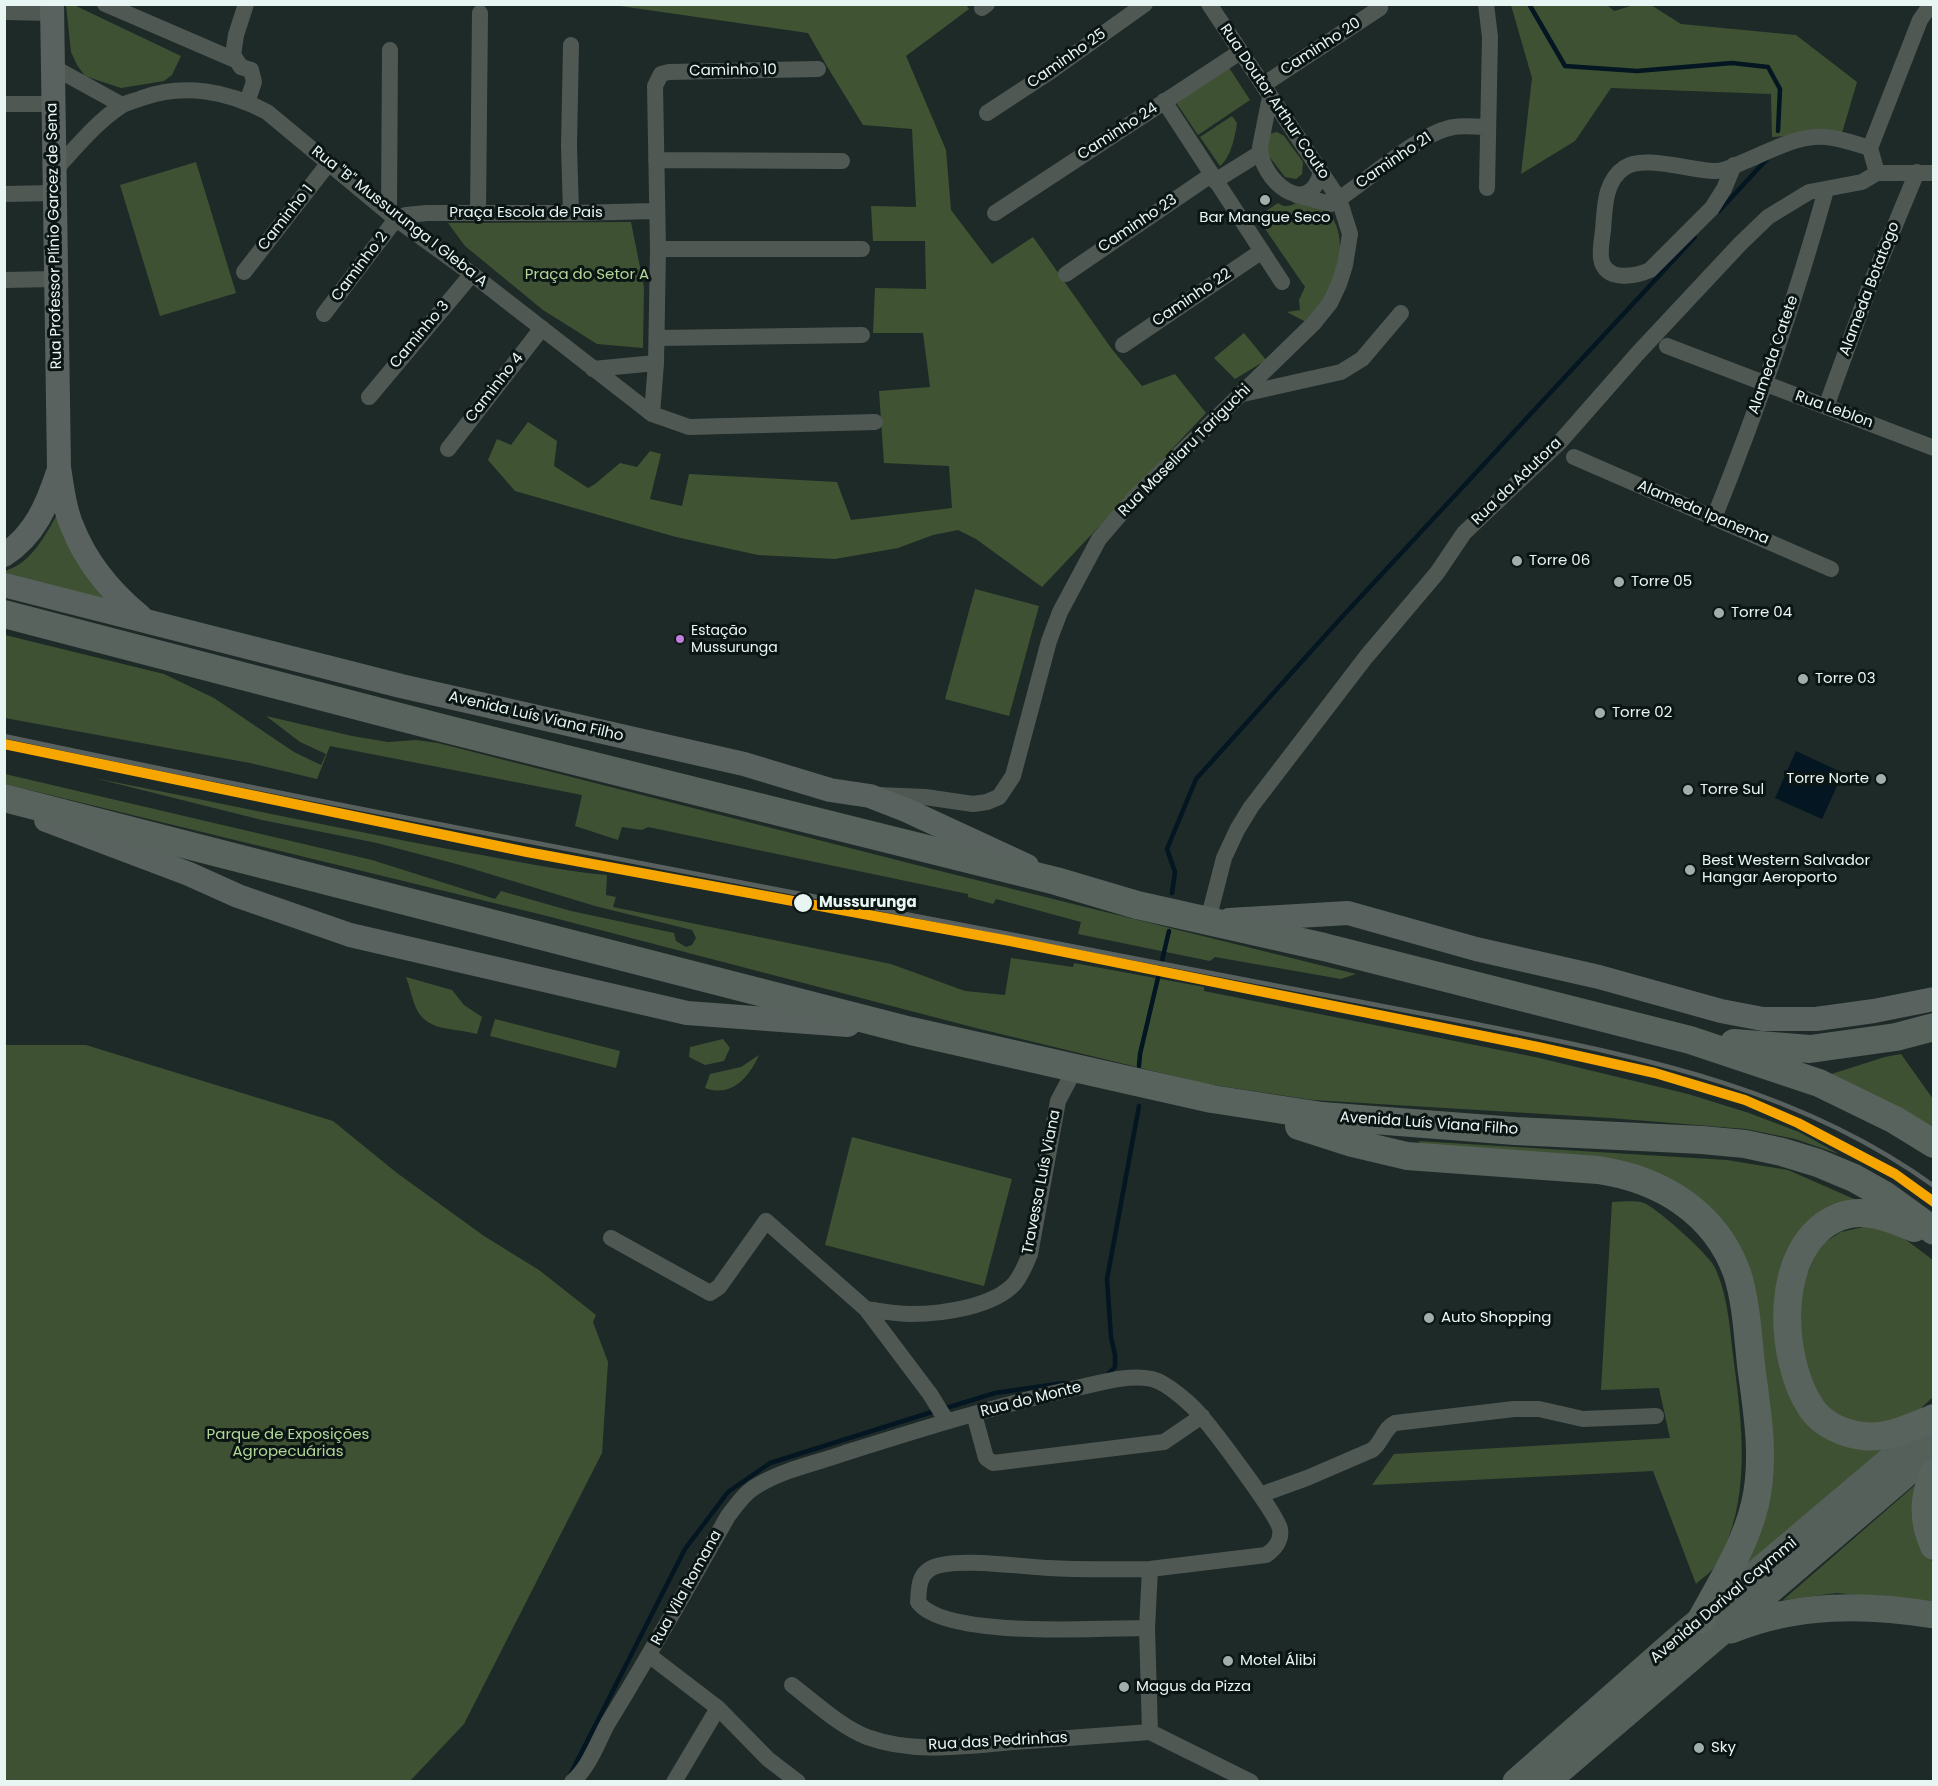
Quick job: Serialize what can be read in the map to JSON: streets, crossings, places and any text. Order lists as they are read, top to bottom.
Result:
{
  "streets": {
    "highway": ["Avenida Luís Viana Filho"],
    "main road": ["Rua Professor Plínio Garcez de Sena", "Avenida Dorival Caymmi"],
    "street": [
      "Caminho 20",
      "Caminho 25",
      "Caminho 10",
      "Rua Doutor Arthur Couto",
      "Caminho 24",
      "Caminho 21",
      "Praça Escola de Pais",
      "Rua \"B\" Mussurunga I Gleba A",
      "Caminho 1",
      "Caminho 23",
      "Caminho 2",
      "Alameda Botatogo",
      "Caminho 22",
      "Caminho 3",
      "Alameda Catete",
      "Caminho 4",
      "Rua Leblon",
      "Rua Maseliaru Tariguchi",
      "Rua da Adutora",
      "Alameda Ipanema",
      "Travessa Luís Viana",
      "Rua do Monte",
      "Rua Vila Romana",
      "Rua das Pedrinhas"
    ]
  },
  "crossings": [
    ["Caminho 20", "Rua Doutor Arthur Couto"],
    ["Rua Doutor Arthur Couto", "Caminho 24"],
    ["Rua Doutor Arthur Couto", "Caminho 21"],
    ["Rua Doutor Arthur Couto", "Rua Maseliaru Tariguchi"],
    ["Caminho 21", "Rua Maseliaru Tariguchi"],
    ["Praça Escola de Pais", "Rua \"B\" Mussurunga I Gleba A"],
    ["Praça Escola de Pais", "Caminho 2"],
    ["Rua \"B\" Mussurunga I Gleba A", "Caminho 1"],
    ["Rua \"B\" Mussurunga I Gleba A", "Rua Professor Plínio Garcez de Sena"],
    ["Rua \"B\" Mussurunga I Gleba A", "Caminho 2"],
    ["Rua \"B\" Mussurunga I Gleba A", "Caminho 3"],
    ["Rua \"B\" Mussurunga I Gleba A", "Caminho 4"],
    ["Rua Professor Plínio Garcez de Sena", "Avenida Luís Viana Filho"],
    ["Alameda Botatogo", "Rua Leblon"],
    ["Alameda Botatogo", "Rua da Adutora"],
    ["Alameda Catete", "Rua Leblon"],
    ["Alameda Catete", "Rua da Adutora"],
    ["Alameda Catete", "Alameda Ipanema"],
    ["Rua Maseliaru Tariguchi", "Avenida Luís Viana Filho"],
    ["Rua da Adutora", "Avenida Luís Viana Filho"],
    ["Avenida Luís Viana Filho", "Travessa Luís Viana"],
    ["Rua do Monte", "Rua Vila Romana"]
  ],
  "parks": ["Praça do Setor A", "Parque de Exposições Agropecuárias"],
  "places": [
    "Bar Mangue Seco",
    "Torre 06",
    "Torre 05",
    "Torre 04",
    "Estação Mussurunga",
    "Torre 03",
    "Torre 02",
    "Torre Norte",
    "Torre Sul",
    "Best Western Salvador Hangar Aeroporto",
    "Mussurunga",
    "Auto Shopping",
    "Motel Álibi",
    "Magus da Pizza",
    "Sky"
  ]
}
